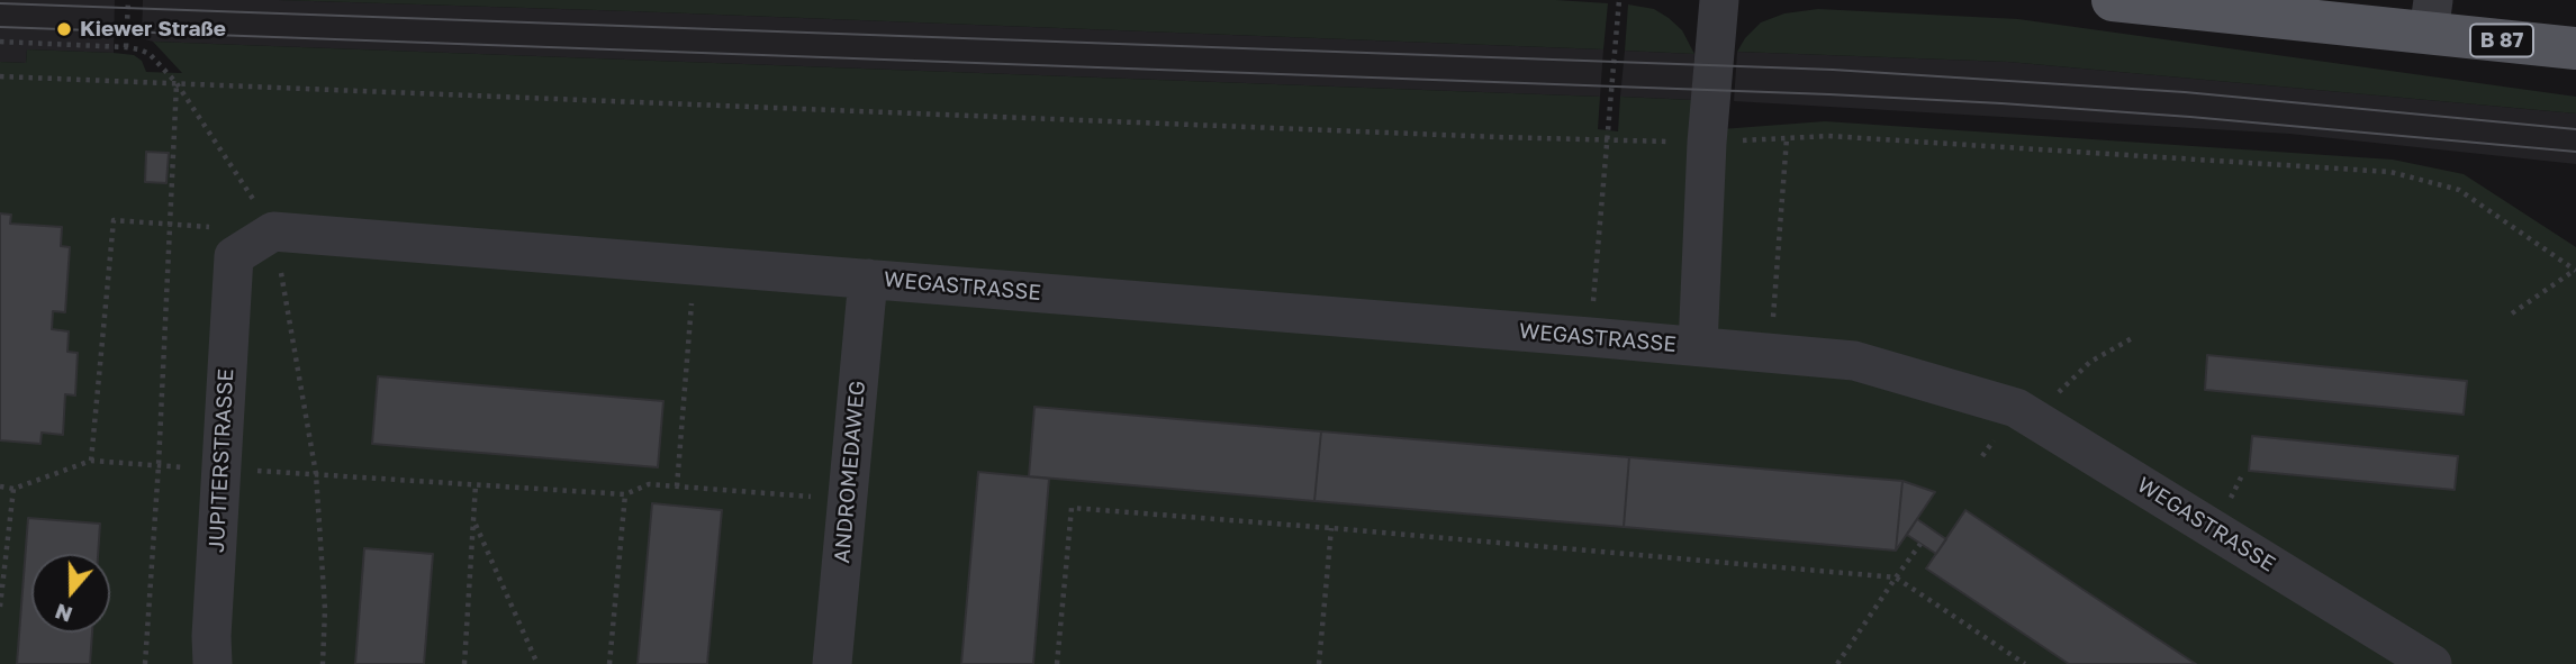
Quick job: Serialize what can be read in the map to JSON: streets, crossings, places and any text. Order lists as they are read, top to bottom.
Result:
{
  "streets": {
    "main road": ["B 87"],
    "street": ["WEGASTRASSE", "JUPITERSTRASSE", "ANDROMEDAWEG"]
  },
  "crossings": [
    ["WEGASTRASSE", "JUPITERSTRASSE"],
    ["WEGASTRASSE", "ANDROMEDAWEG"]
  ],
  "places": ["Kiewer Straße"],
  "north": "bottom"
}
